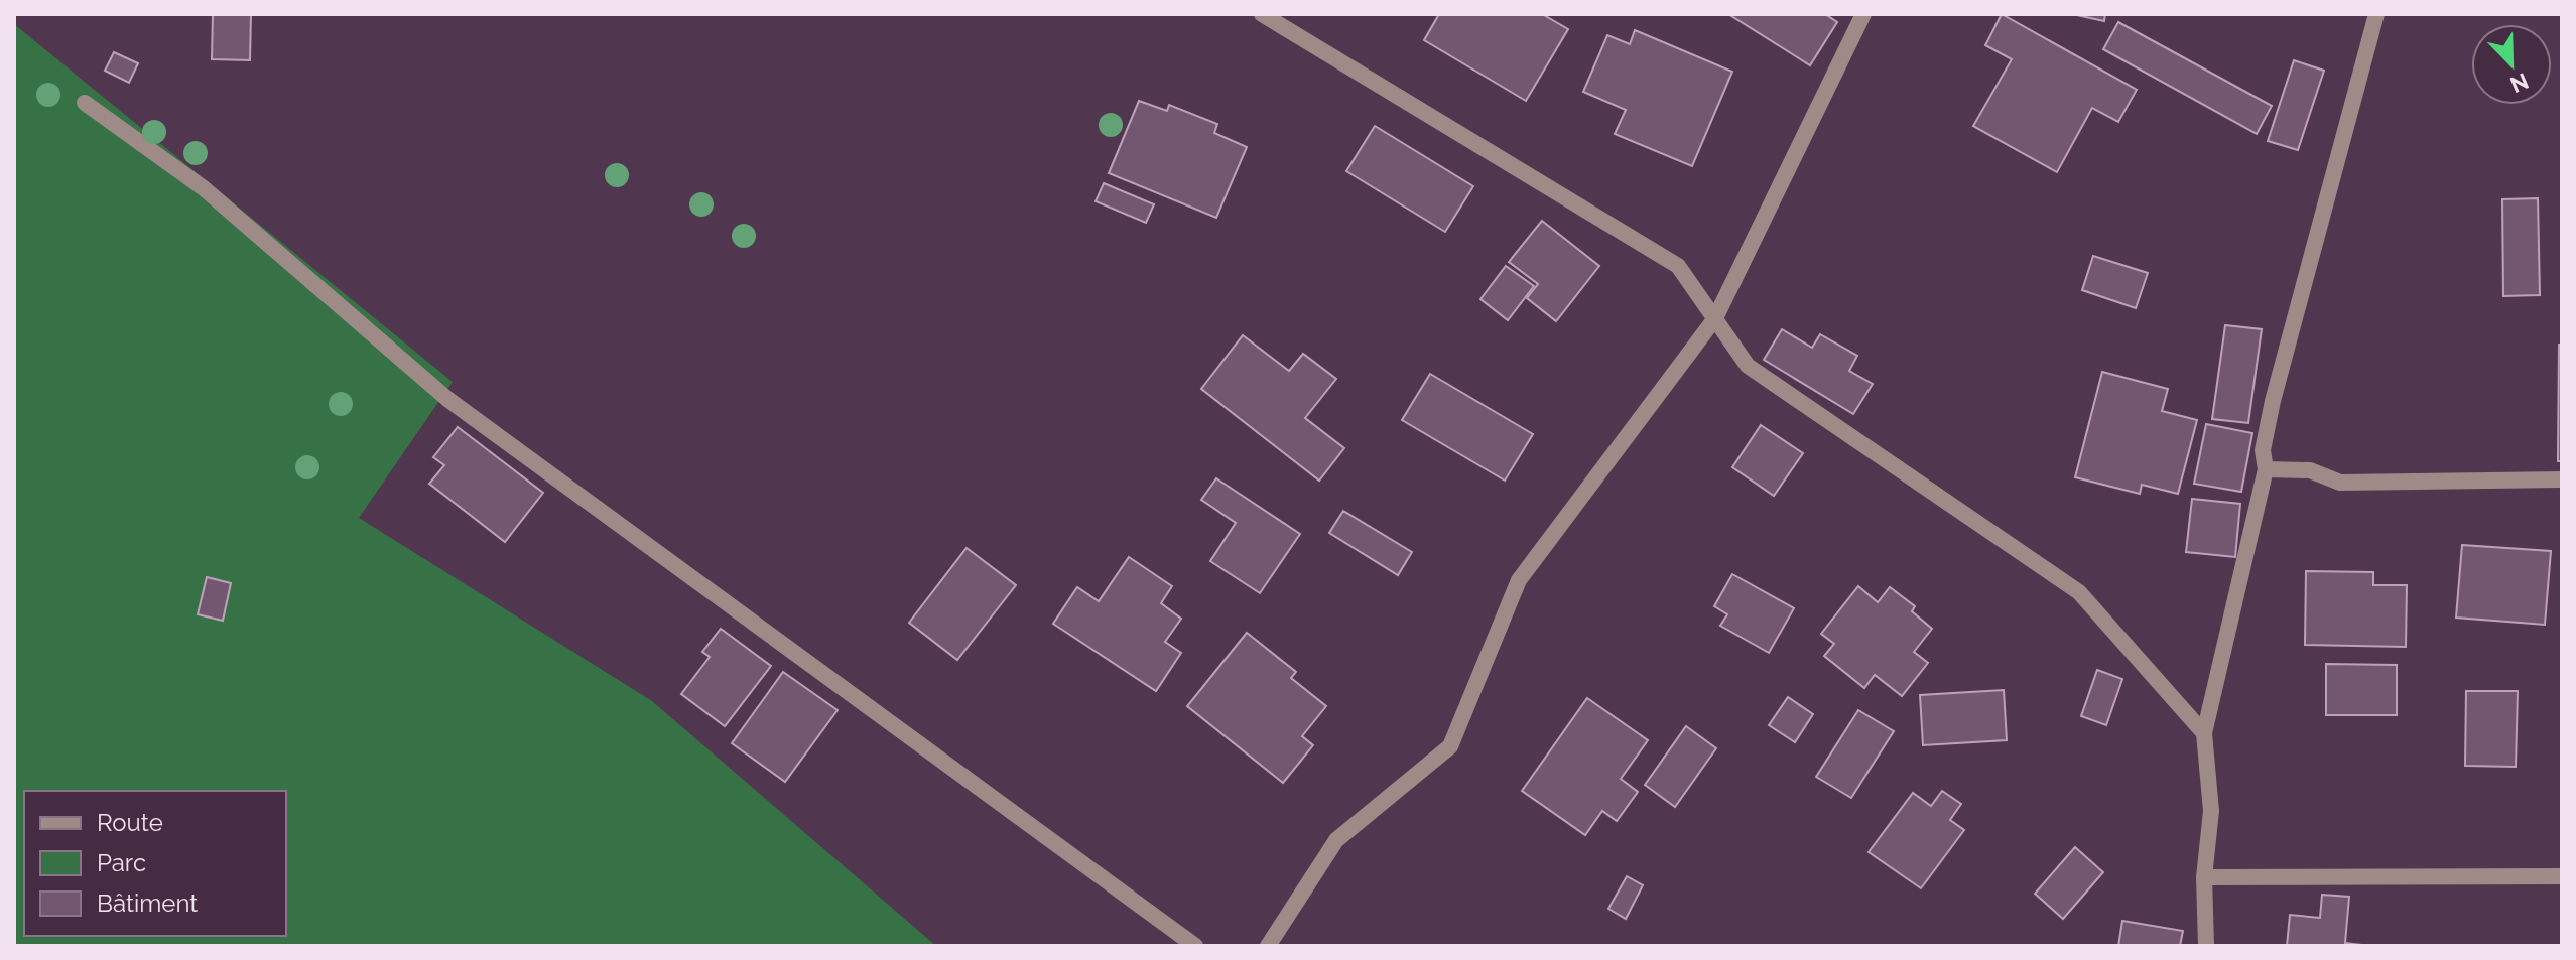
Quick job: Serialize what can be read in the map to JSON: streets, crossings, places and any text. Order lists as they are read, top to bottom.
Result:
{
  "legend": ["Route", "Parc", "Bâtiment"],
  "north": "bottom right"
}
